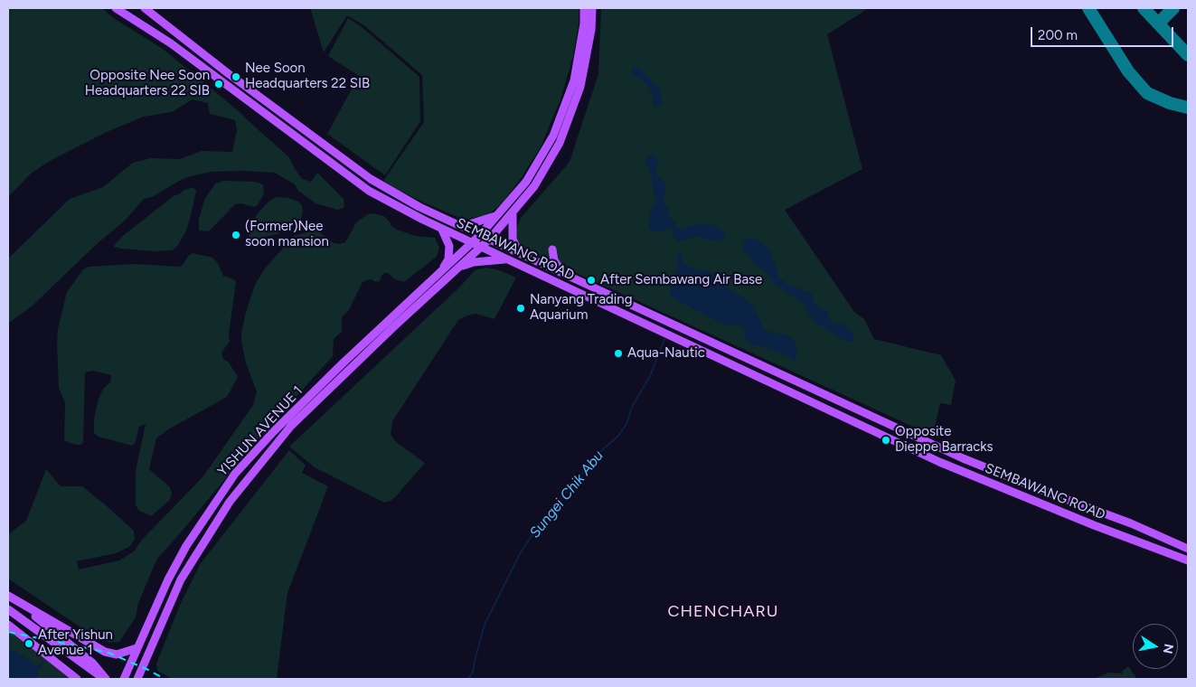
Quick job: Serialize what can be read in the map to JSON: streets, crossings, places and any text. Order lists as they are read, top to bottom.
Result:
{
  "streets": {
    "main road": ["SEMBAWANG ROAD", "YISHUN AVENUE 1"]
  },
  "crossings": [
    ["SEMBAWANG ROAD", "YISHUN AVENUE 1"]
  ],
  "districts": ["CHENCHARU"],
  "water": ["Sungei Chik Abu"],
  "places": [
    "Nee Soon Headquarters 22 SIB",
    "Opposite Nee Soon Headquarters 22 SIB",
    "(Former)Nee soon mansion",
    "After Sembawang Air Base",
    "Nanyang Trading Aquarium",
    "Aqua-Nautic",
    "Opposite Dieppe Barracks",
    "After Yishun Avenue 1"
  ],
  "scale_bar": "200 m",
  "north": "right"
}
